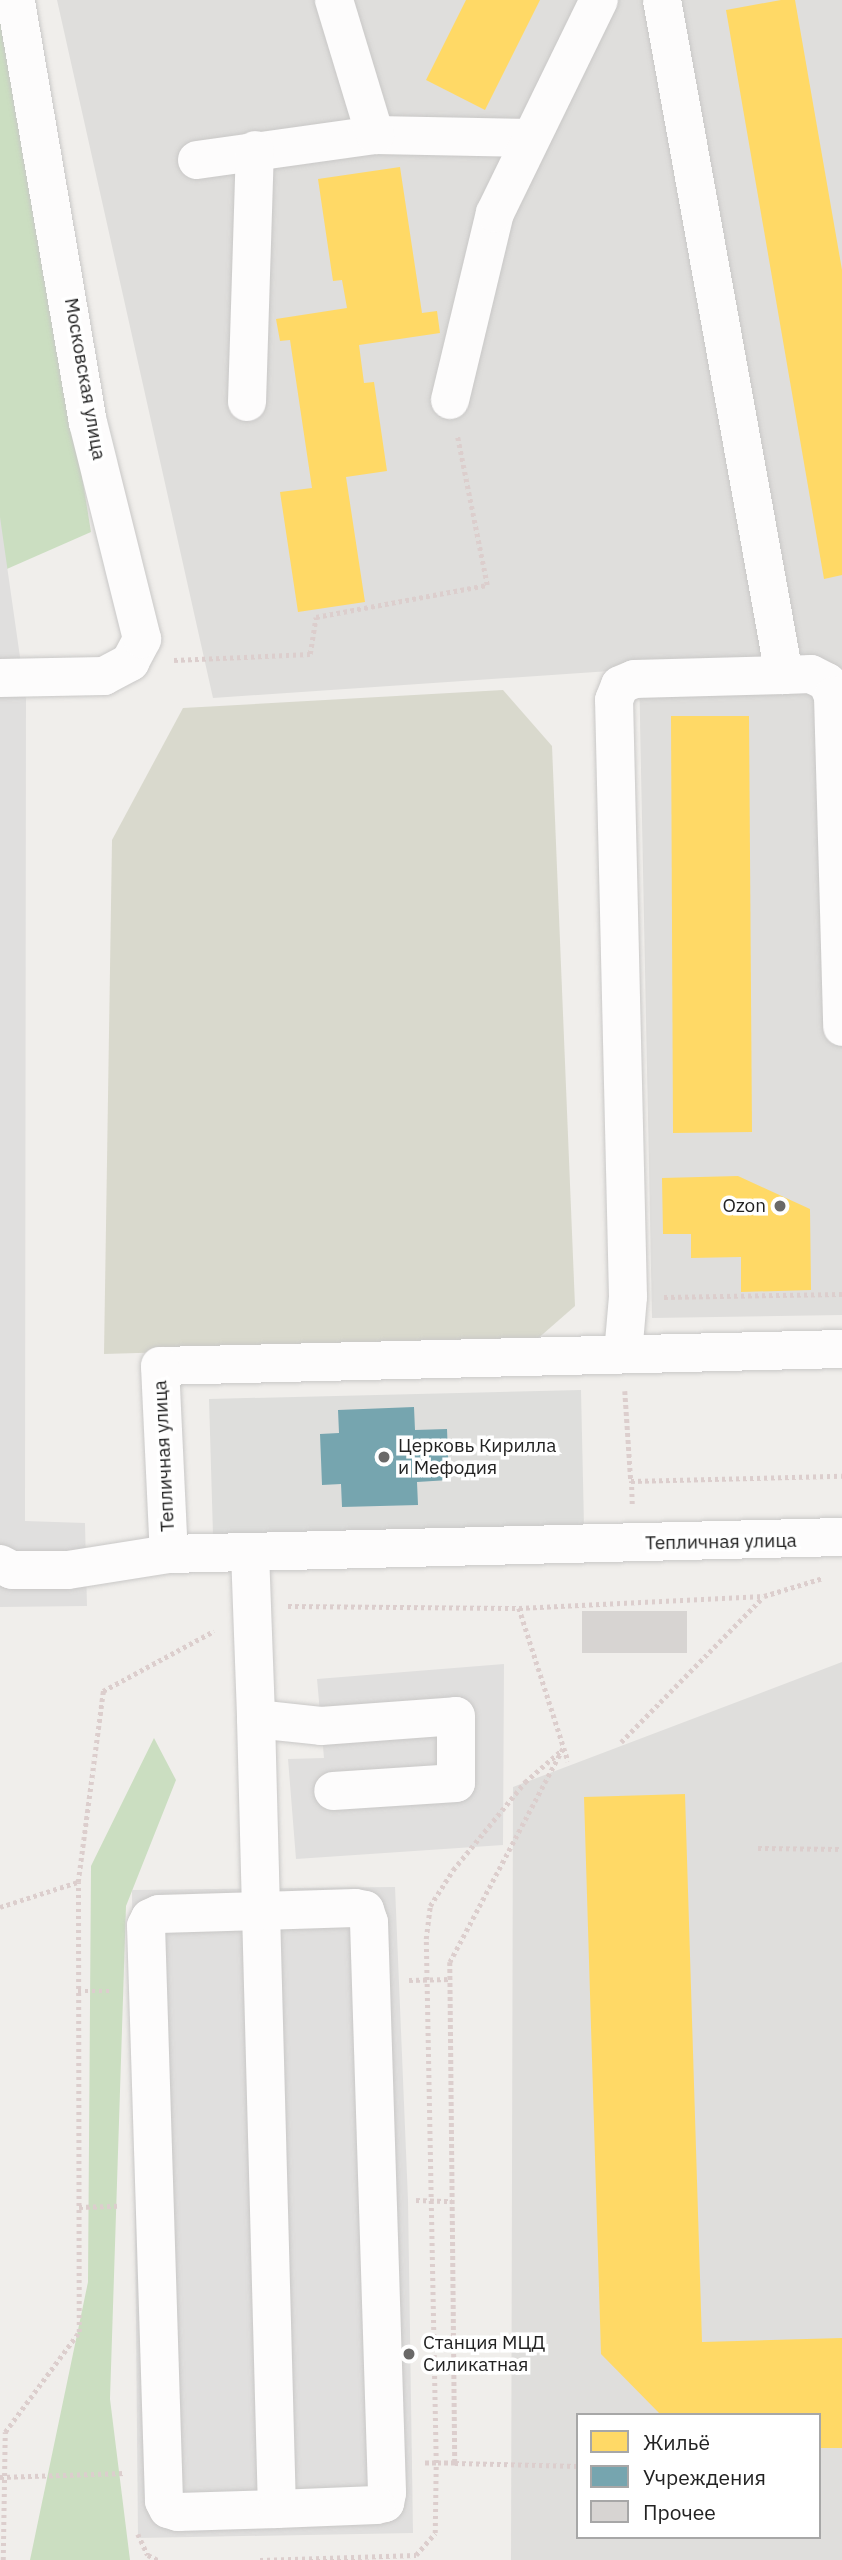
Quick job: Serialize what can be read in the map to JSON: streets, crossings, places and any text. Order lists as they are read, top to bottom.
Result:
{
  "streets": {
    "street": ["Московская улица", "Тепличная улица"]
  },
  "places": ["Ozon", "Церковь Кирилла и Мефодия", "Станция МЦД Силикатная"],
  "legend": ["Жильё", "Учреждения", "Прочее"]
}
